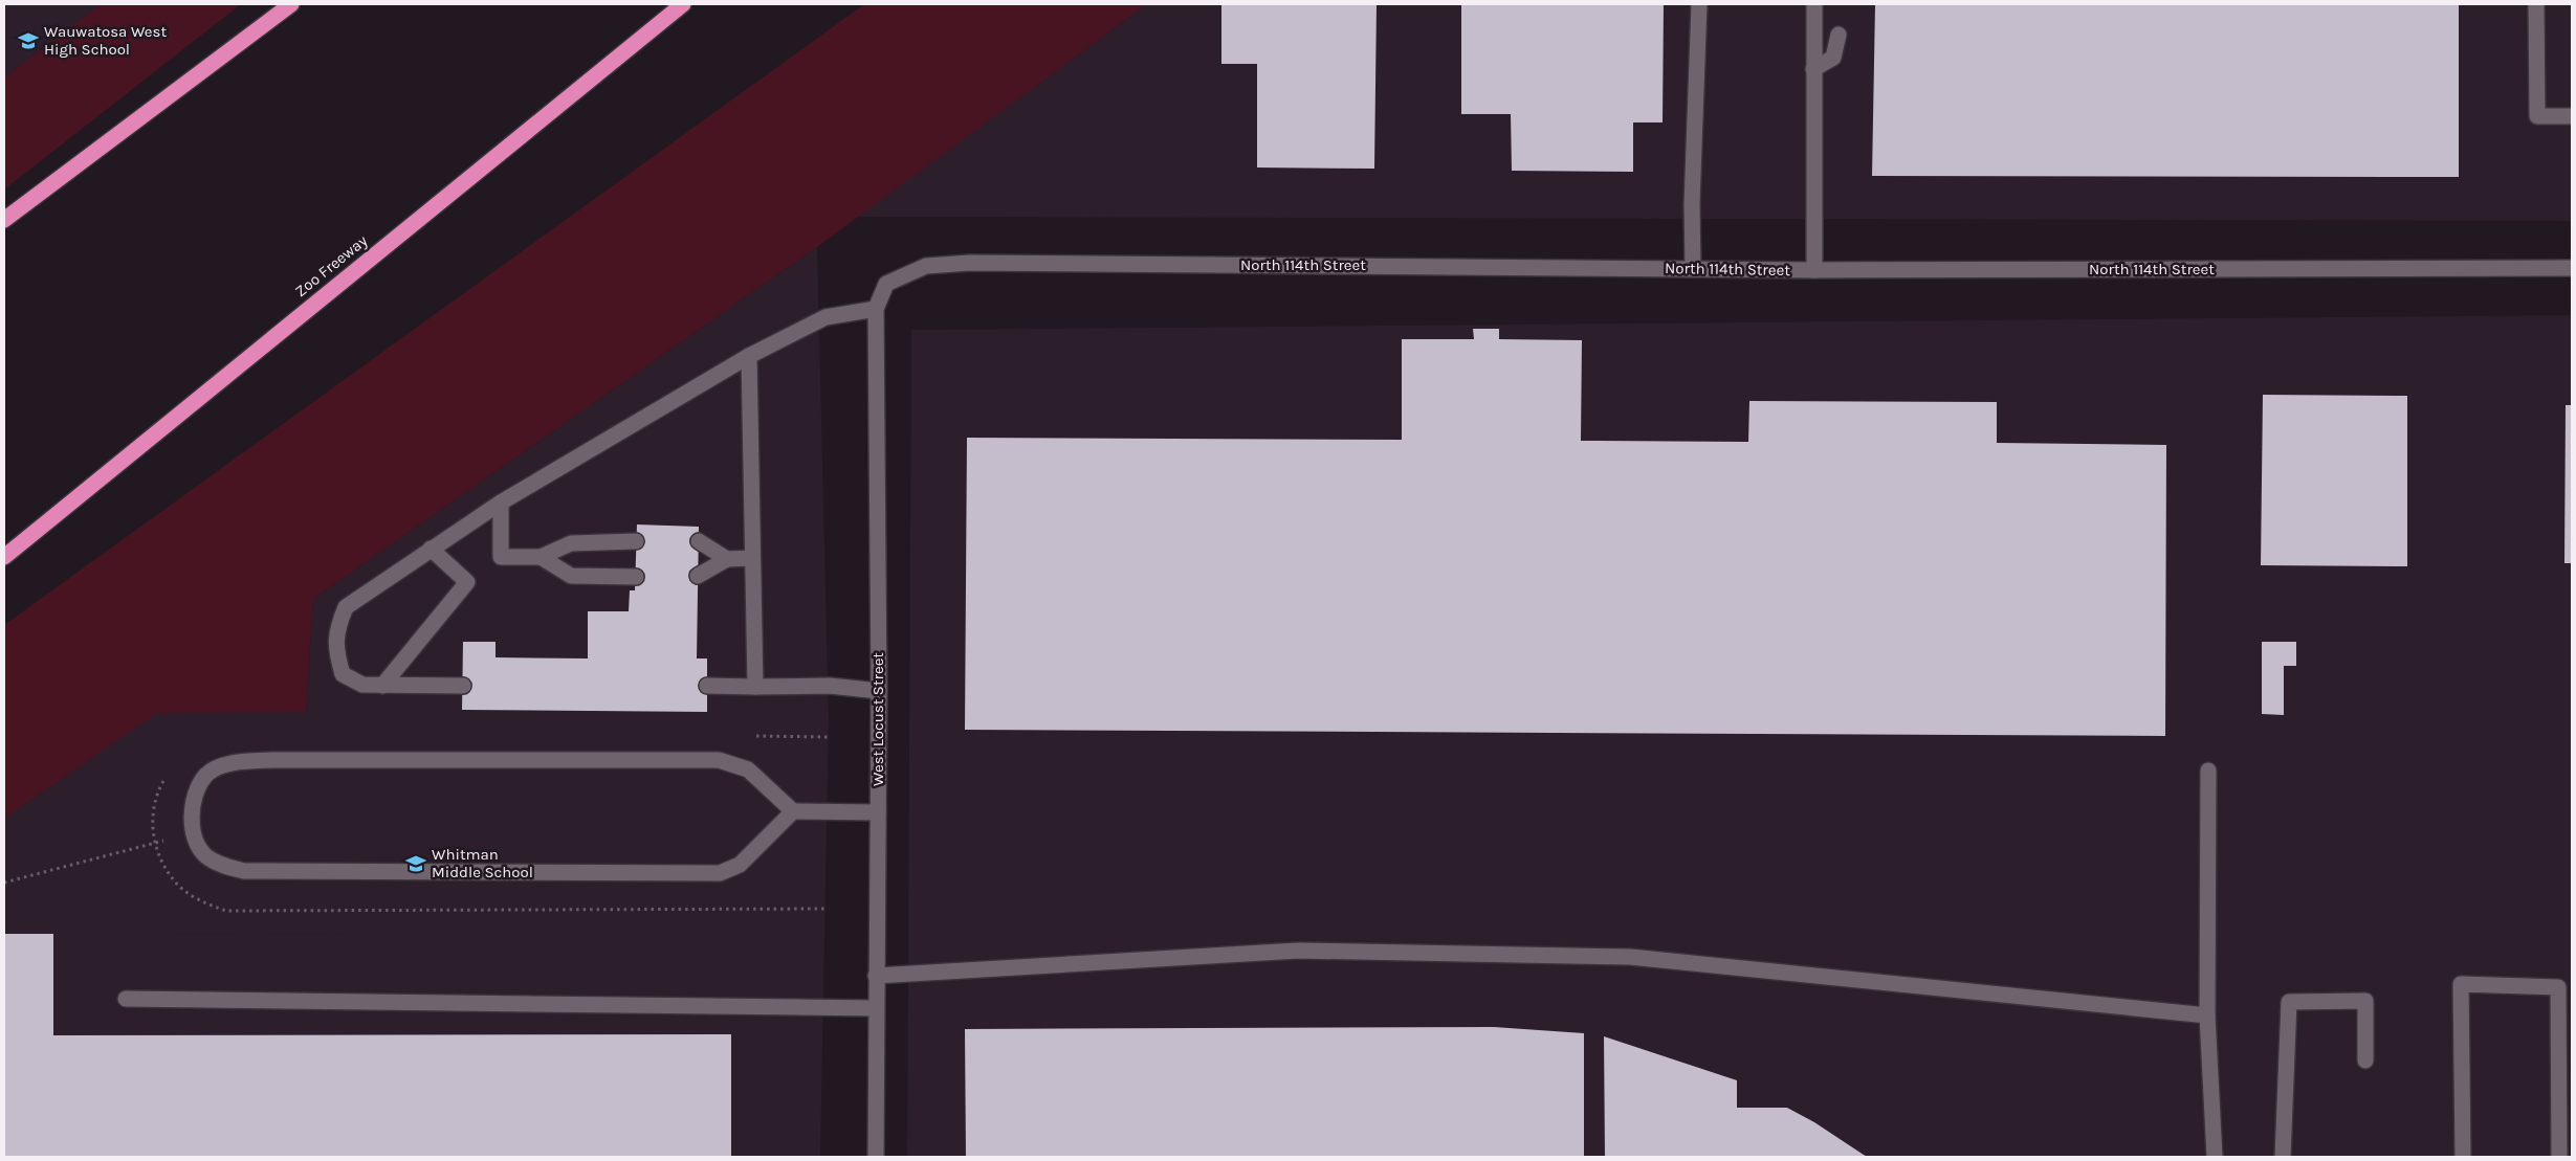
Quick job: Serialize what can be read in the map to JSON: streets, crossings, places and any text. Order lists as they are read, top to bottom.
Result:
{
  "streets": {
    "highway": ["Zoo Freeway"],
    "street": ["North 114th Street", "West Locust Street"]
  },
  "crossings": [
    ["North 114th Street", "West Locust Street"]
  ],
  "places": {
    "school or university": ["Wauwatosa West High School", "Whitman Middle School"]
  }
}
